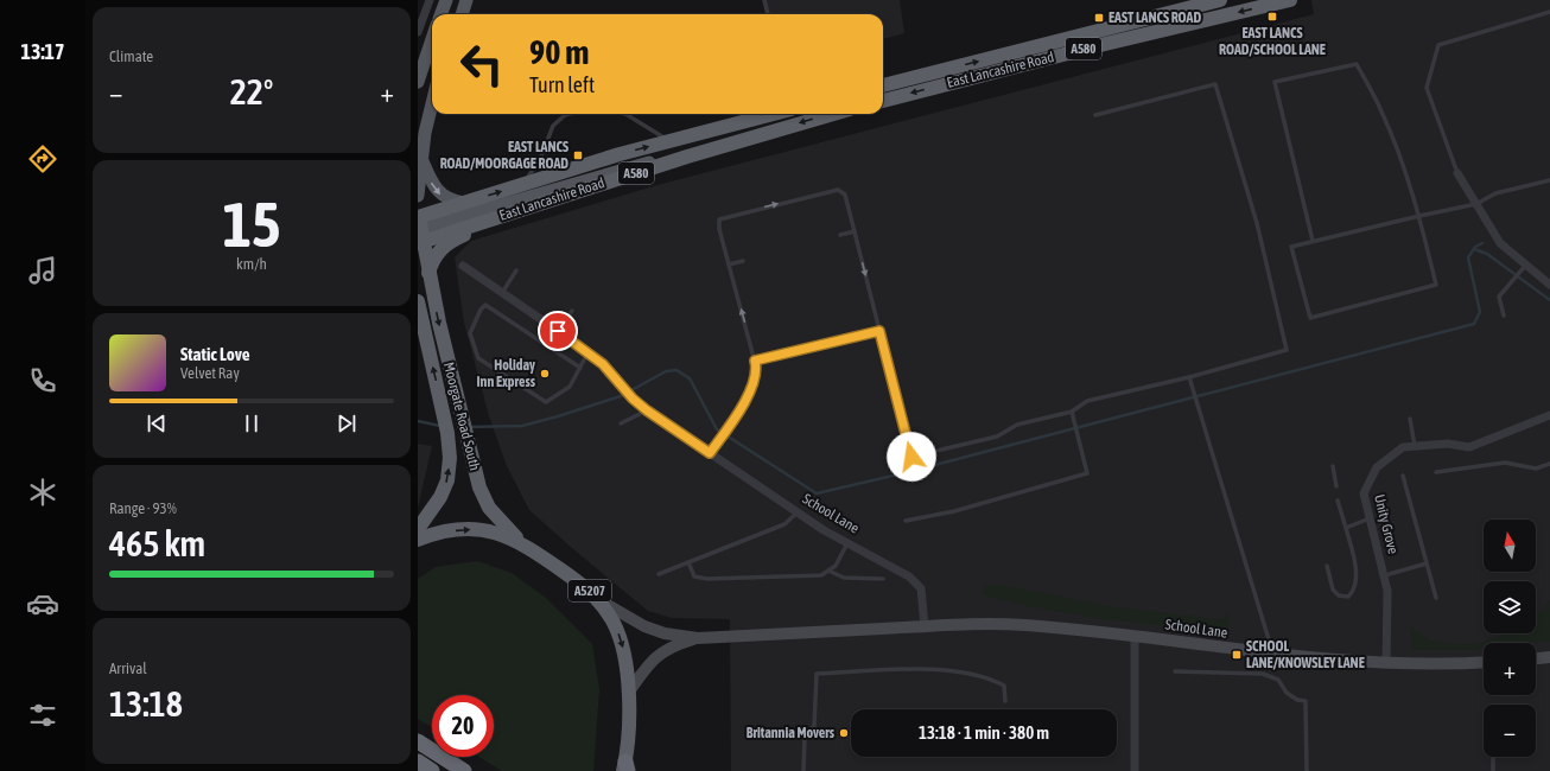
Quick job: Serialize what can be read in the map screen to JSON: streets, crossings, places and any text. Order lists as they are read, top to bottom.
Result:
{
  "streets": {
    "highway": [
      "A580",
      "East Lancashire Road",
      "Moorgate Road South",
      "A5207"
    ],
    "main road": ["School Lane"],
    "street": ["Unity Grove"]
  },
  "crossings": [
    ["East Lancashire Road", "A5207"],
    ["Moorgate Road South", "A5207"],
    ["School Lane", "Unity Grove"],
    ["School Lane", "A5207"]
  ],
  "places": {
    "transit": [
      "EAST LANCS ROAD/SCHOOL LANE",
      "EAST LANCS ROAD",
      "EAST LANCS ROAD/MOORGAGE ROAD",
      "SCHOOL LANE/KNOWSLEY LANE"
    ],
    "other": ["Holiday Inn Express", "Britannia Movers"]
  },
  "north": "top",
  "page": {
    "tabs": "13:17",
    "tile": [
      "Climate",
      ["15", "km/h"],
      ["Range · 93%", "465 km"],
      ["Arrival", "13:18"]
    ],
    "turn": ["90 m", "Turn left"],
    "heat": ["−", "22°", "+"],
    "song": ["Static Love", "Velvet Ray"],
    "map_buttons": ["+", "−"],
    "limit": "20",
    "trip": "13:18 · 1 min · 380 m"
  }
}
